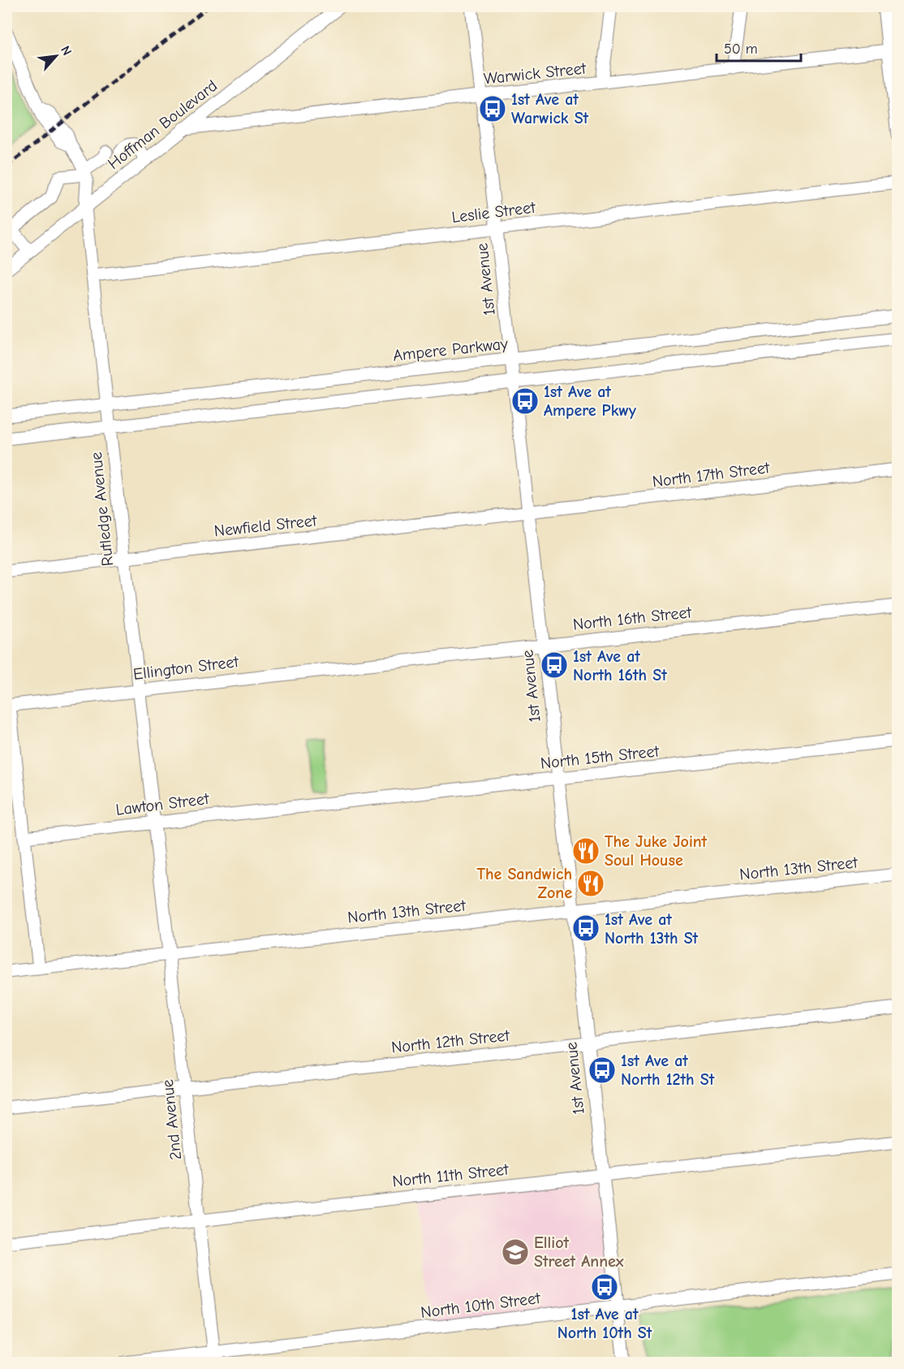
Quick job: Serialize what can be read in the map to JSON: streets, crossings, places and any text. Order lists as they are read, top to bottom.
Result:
{
  "streets": {
    "street": [
      "Warwick Street",
      "Hoffman Boulevard",
      "Leslie Street",
      "1st Avenue",
      "Ampere Parkway",
      "North 17th Street",
      "Rutledge Avenue",
      "Newfield Street",
      "North 16th Street",
      "Ellington Street",
      "North 15th Street",
      "Lawton Street",
      "North 13th Street",
      "North 12th Street",
      "2nd Avenue",
      "North 11th Street",
      "North 10th Street"
    ]
  },
  "crossings": [
    ["Warwick Street", "Hoffman Boulevard"],
    ["Warwick Street", "1st Avenue"],
    ["Hoffman Boulevard", "Rutledge Avenue"],
    ["Leslie Street", "1st Avenue"],
    ["Leslie Street", "Rutledge Avenue"],
    ["1st Avenue", "Ampere Parkway"],
    ["1st Avenue", "North 17th Street"],
    ["1st Avenue", "Newfield Street"],
    ["1st Avenue", "North 16th Street"],
    ["1st Avenue", "North 15th Street"],
    ["1st Avenue", "North 13th Street"],
    ["1st Avenue", "North 12th Street"],
    ["1st Avenue", "North 11th Street"],
    ["1st Avenue", "North 10th Street"],
    ["Ampere Parkway", "Rutledge Avenue"],
    ["North 17th Street", "Newfield Street"],
    ["Rutledge Avenue", "Newfield Street"],
    ["Rutledge Avenue", "Ellington Street"],
    ["Rutledge Avenue", "Lawton Street"],
    ["Rutledge Avenue", "2nd Avenue"],
    ["North 16th Street", "Ellington Street"],
    ["North 15th Street", "Lawton Street"],
    ["North 13th Street", "2nd Avenue"],
    ["North 12th Street", "2nd Avenue"],
    ["2nd Avenue", "North 11th Street"],
    ["2nd Avenue", "North 10th Street"]
  ],
  "places": {
    "bus stop": [
      "1st Ave at Warwick St",
      "1st Ave at Ampere Pkwy",
      "1st Ave at North 16th St",
      "1st Ave at North 13th St",
      "1st Ave at North 12th St",
      "1st Ave at North 10th St"
    ],
    "restaurant": ["The Juke Joint Soul House", "The Sandwich Zone"],
    "school or university": ["Elliot Street Annex"]
  },
  "scale_bar": "50 m",
  "north": "top right"
}
